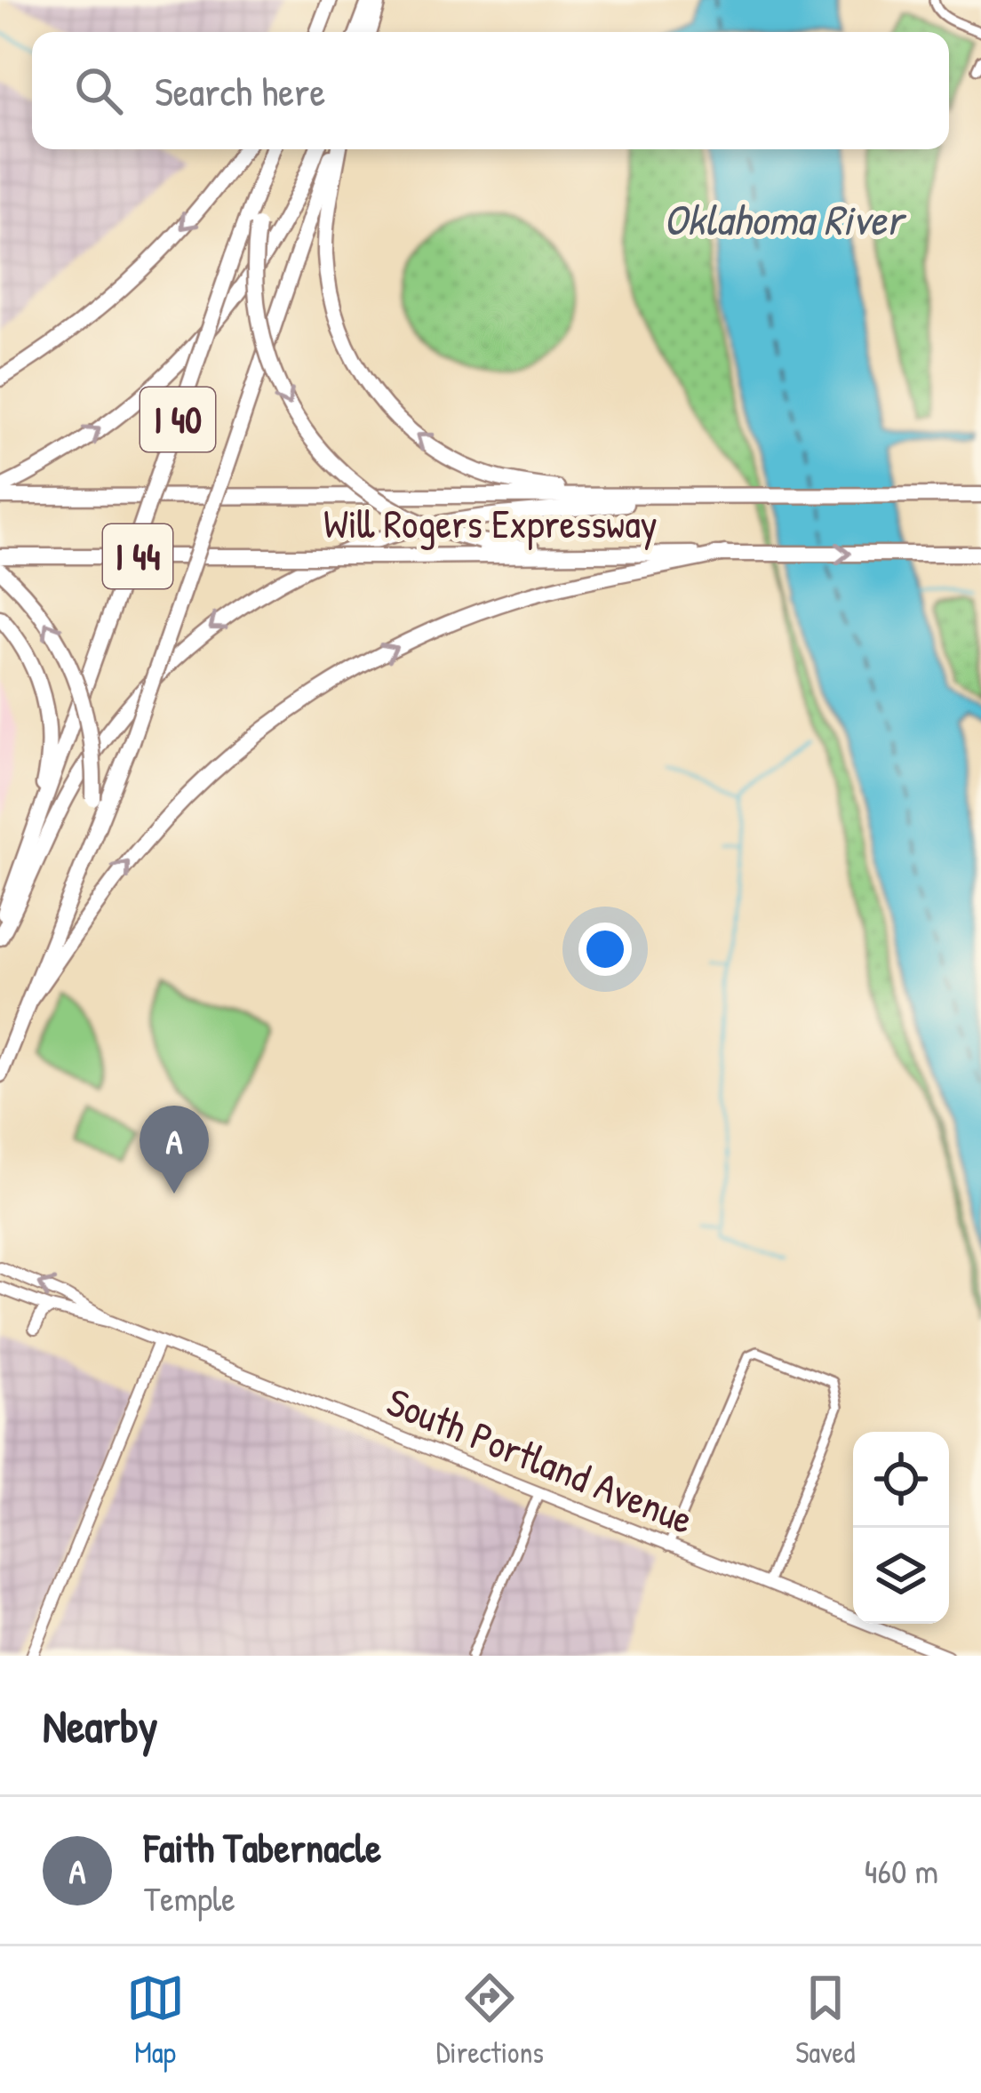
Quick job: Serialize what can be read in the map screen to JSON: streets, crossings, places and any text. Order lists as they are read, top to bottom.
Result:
{
  "streets": {
    "highway": ["I 40", "Will Rogers Expressway", "I 44"],
    "main road": ["South Portland Avenue"]
  },
  "water": ["Oklahoma River"],
  "page": {
    "search": "Search here",
    "pins": "A",
    "heading": "Nearby",
    "list": [
      {
        "mark": "A",
        "name": "Faith Tabernacle",
        "note": "Temple",
        "value": "460 m"
      }
    ],
    "nav": ["Map", "Directions", "Saved"]
  }
}
